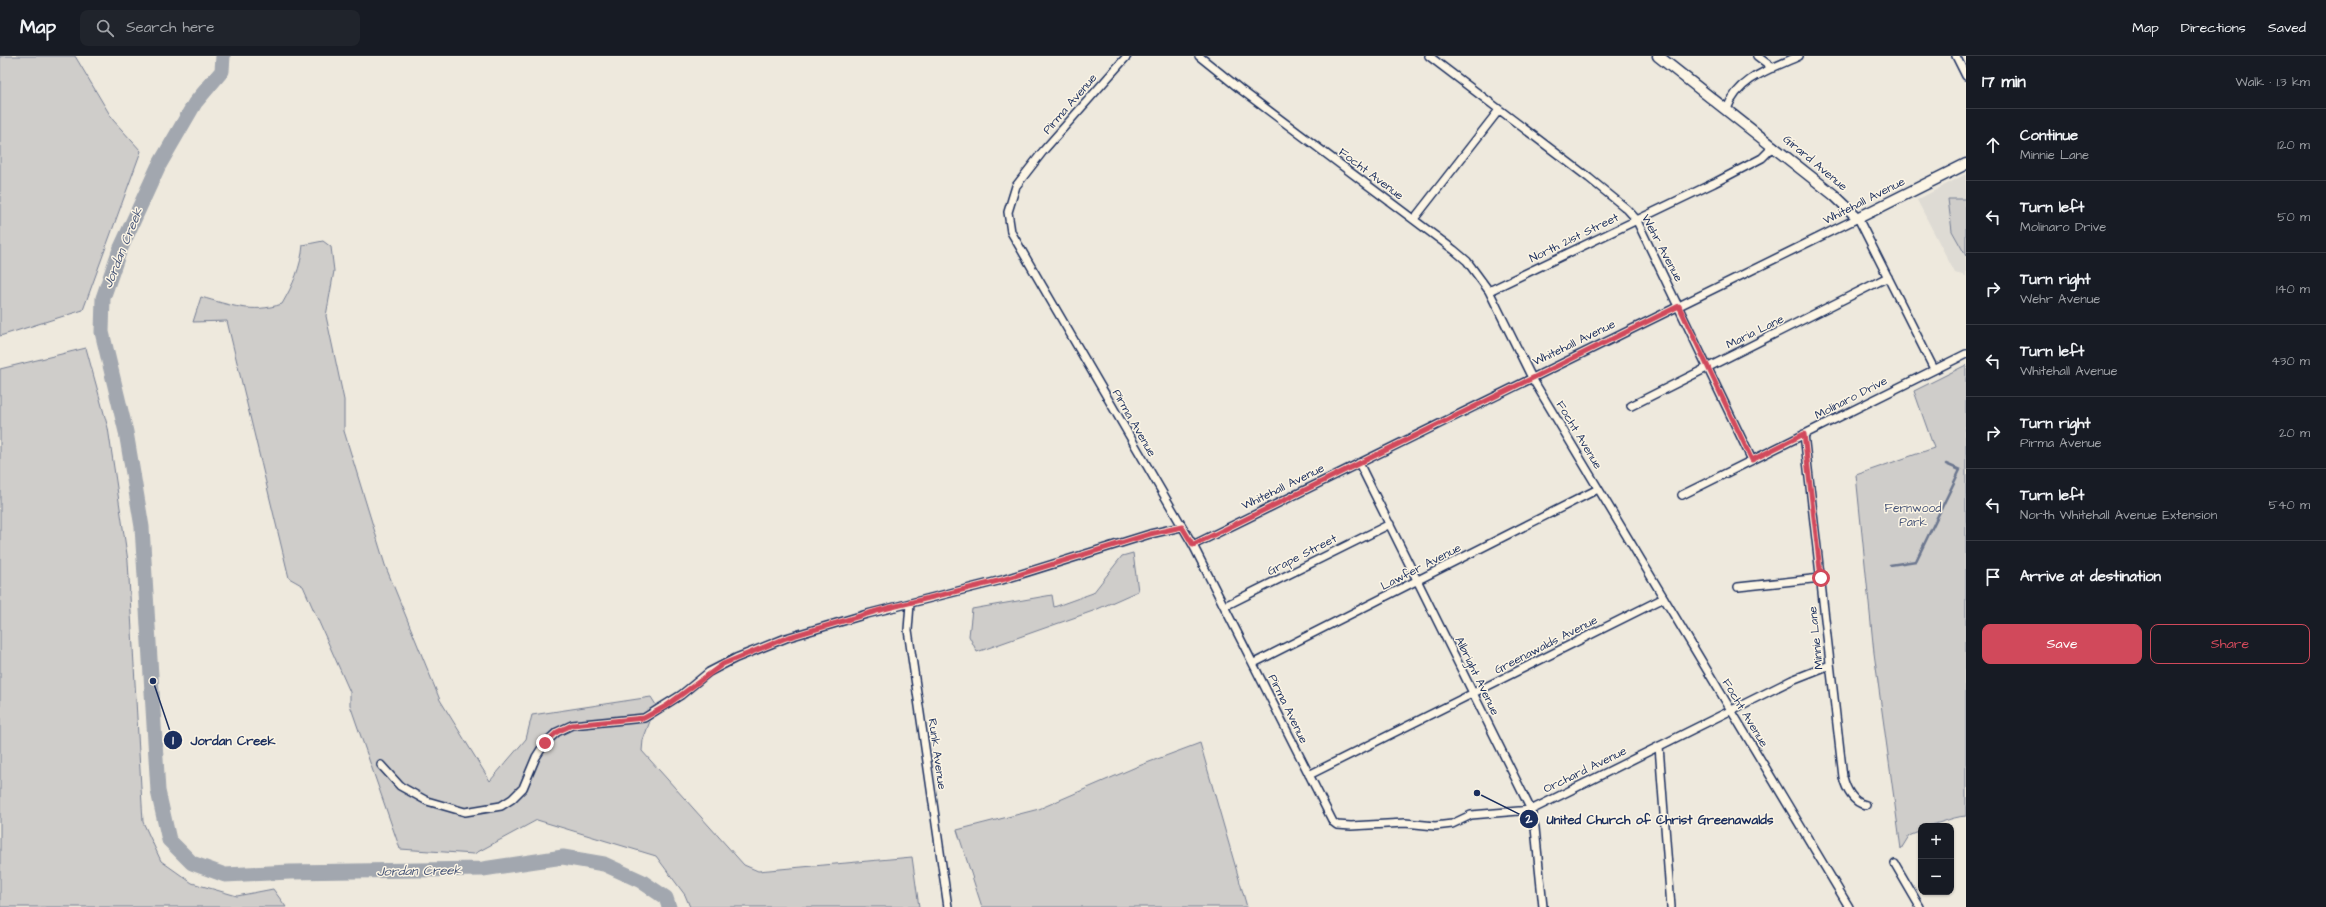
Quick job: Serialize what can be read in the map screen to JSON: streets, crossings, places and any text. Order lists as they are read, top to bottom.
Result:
{
  "streets": {
    "street": [
      "Pirma Avenue",
      "Girard Avenue",
      "Focht Avenue",
      "Whitehall Avenue",
      "North 21st Street",
      "Wehr Avenue",
      "Maria Lane",
      "Molinaro Drive",
      "Grape Street",
      "Lawfer Avenue",
      "Minnie Lane",
      "Greenawalds Avenue",
      "Albright Avenue",
      "Runk Avenue",
      "Orchard Avenue"
    ]
  },
  "crossings": [
    ["Pirma Avenue", "Whitehall Avenue"],
    ["Pirma Avenue", "Grape Street"],
    ["Pirma Avenue", "Lawfer Avenue"],
    ["Pirma Avenue", "Greenawalds Avenue"],
    ["Pirma Avenue", "Orchard Avenue"],
    ["Girard Avenue", "Whitehall Avenue"],
    ["Girard Avenue", "North 21st Street"],
    ["Girard Avenue", "Maria Lane"],
    ["Girard Avenue", "Molinaro Drive"],
    ["Focht Avenue", "Whitehall Avenue"],
    ["Focht Avenue", "North 21st Street"],
    ["Focht Avenue", "Lawfer Avenue"],
    ["Focht Avenue", "Greenawalds Avenue"],
    ["Focht Avenue", "Orchard Avenue"],
    ["Whitehall Avenue", "Wehr Avenue"],
    ["Whitehall Avenue", "Albright Avenue"],
    ["North 21st Street", "Wehr Avenue"],
    ["Wehr Avenue", "Maria Lane"],
    ["Wehr Avenue", "Molinaro Drive"],
    ["Molinaro Drive", "Minnie Lane"],
    ["Grape Street", "Albright Avenue"],
    ["Lawfer Avenue", "Albright Avenue"],
    ["Minnie Lane", "Orchard Avenue"],
    ["Greenawalds Avenue", "Albright Avenue"],
    ["Albright Avenue", "Orchard Avenue"]
  ],
  "water": ["Jordan Creek"],
  "parks": ["Fernwood Park"],
  "places": ["Jordan Creek", "United Church of Christ Greenawalds"],
  "page": {
    "header": "Map",
    "search": "Search here",
    "nav": ["Map", "Directions", "Saved"],
    "heading": ["17 min", "Walk · 1.3 km"],
    "list": [
      ["Continue", "Minnie Lane", "120 m"],
      ["Turn left", "Molinaro Drive", "50 m"],
      ["Turn right", "Wehr Avenue", "140 m"],
      ["Turn left", "Whitehall Avenue", "430 m"],
      ["Turn right", "Pirma Avenue", "20 m"],
      ["Turn left", "North Whitehall Avenue Extension", "540 m"],
      "Arrive at destination"
    ],
    "buttons": ["Save", "Share"],
    "map_buttons": ["+", "−"]
  }
}
